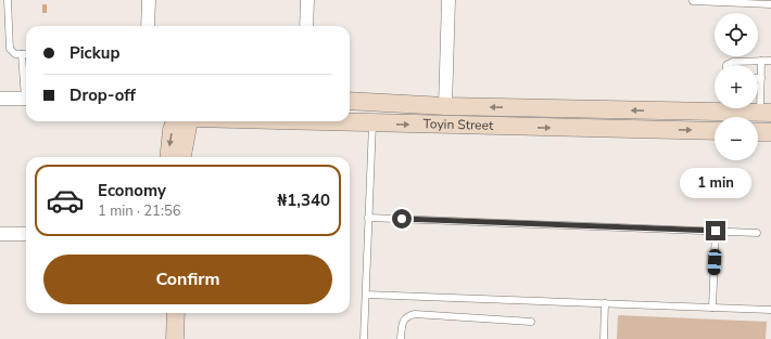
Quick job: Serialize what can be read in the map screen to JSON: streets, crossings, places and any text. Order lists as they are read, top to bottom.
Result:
{
  "streets": {
    "street": ["Toyin Street"]
  },
  "page": {
    "map_buttons": ["+", "−"],
    "banner": ["Pickup", "Drop-off"],
    "list": [
      {
        "name": "Economy",
        "note": "1 min · 21:56",
        "value": "₦1,340"
      }
    ],
    "bubble": "1 min",
    "buttons": "Confirm"
  }
}
